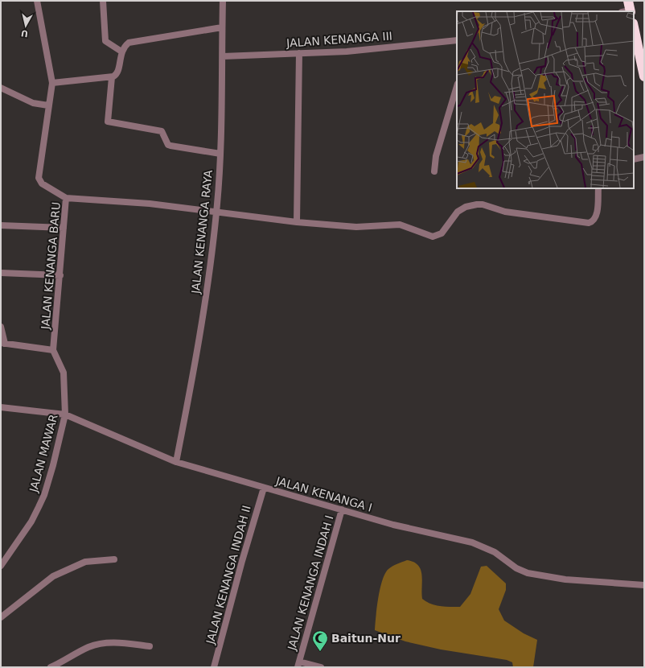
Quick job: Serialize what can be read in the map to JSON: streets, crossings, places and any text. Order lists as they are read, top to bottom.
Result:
{
  "streets": {
    "street": [
      "JALAN KENANGA III",
      "JALAN KENANGA RAYA",
      "JALAN KENANGA BARU",
      "JALAN MAWAR",
      "JALAN KENANGA I",
      "JALAN KENANGA INDAH II",
      "JALAN KENANGA INDAH I"
    ]
  },
  "crossings": [
    ["JALAN KENANGA III", "JALAN KENANGA RAYA"],
    ["JALAN KENANGA RAYA", "JALAN KENANGA BARU"],
    ["JALAN KENANGA RAYA", "JALAN KENANGA I"],
    ["JALAN KENANGA BARU", "JALAN MAWAR"],
    ["JALAN MAWAR", "JALAN KENANGA I"],
    ["JALAN KENANGA I", "JALAN KENANGA INDAH II"],
    ["JALAN KENANGA I", "JALAN KENANGA INDAH I"]
  ],
  "places": {
    "mosque": ["Baitun-Nur"]
  },
  "north": "bottom"
}
